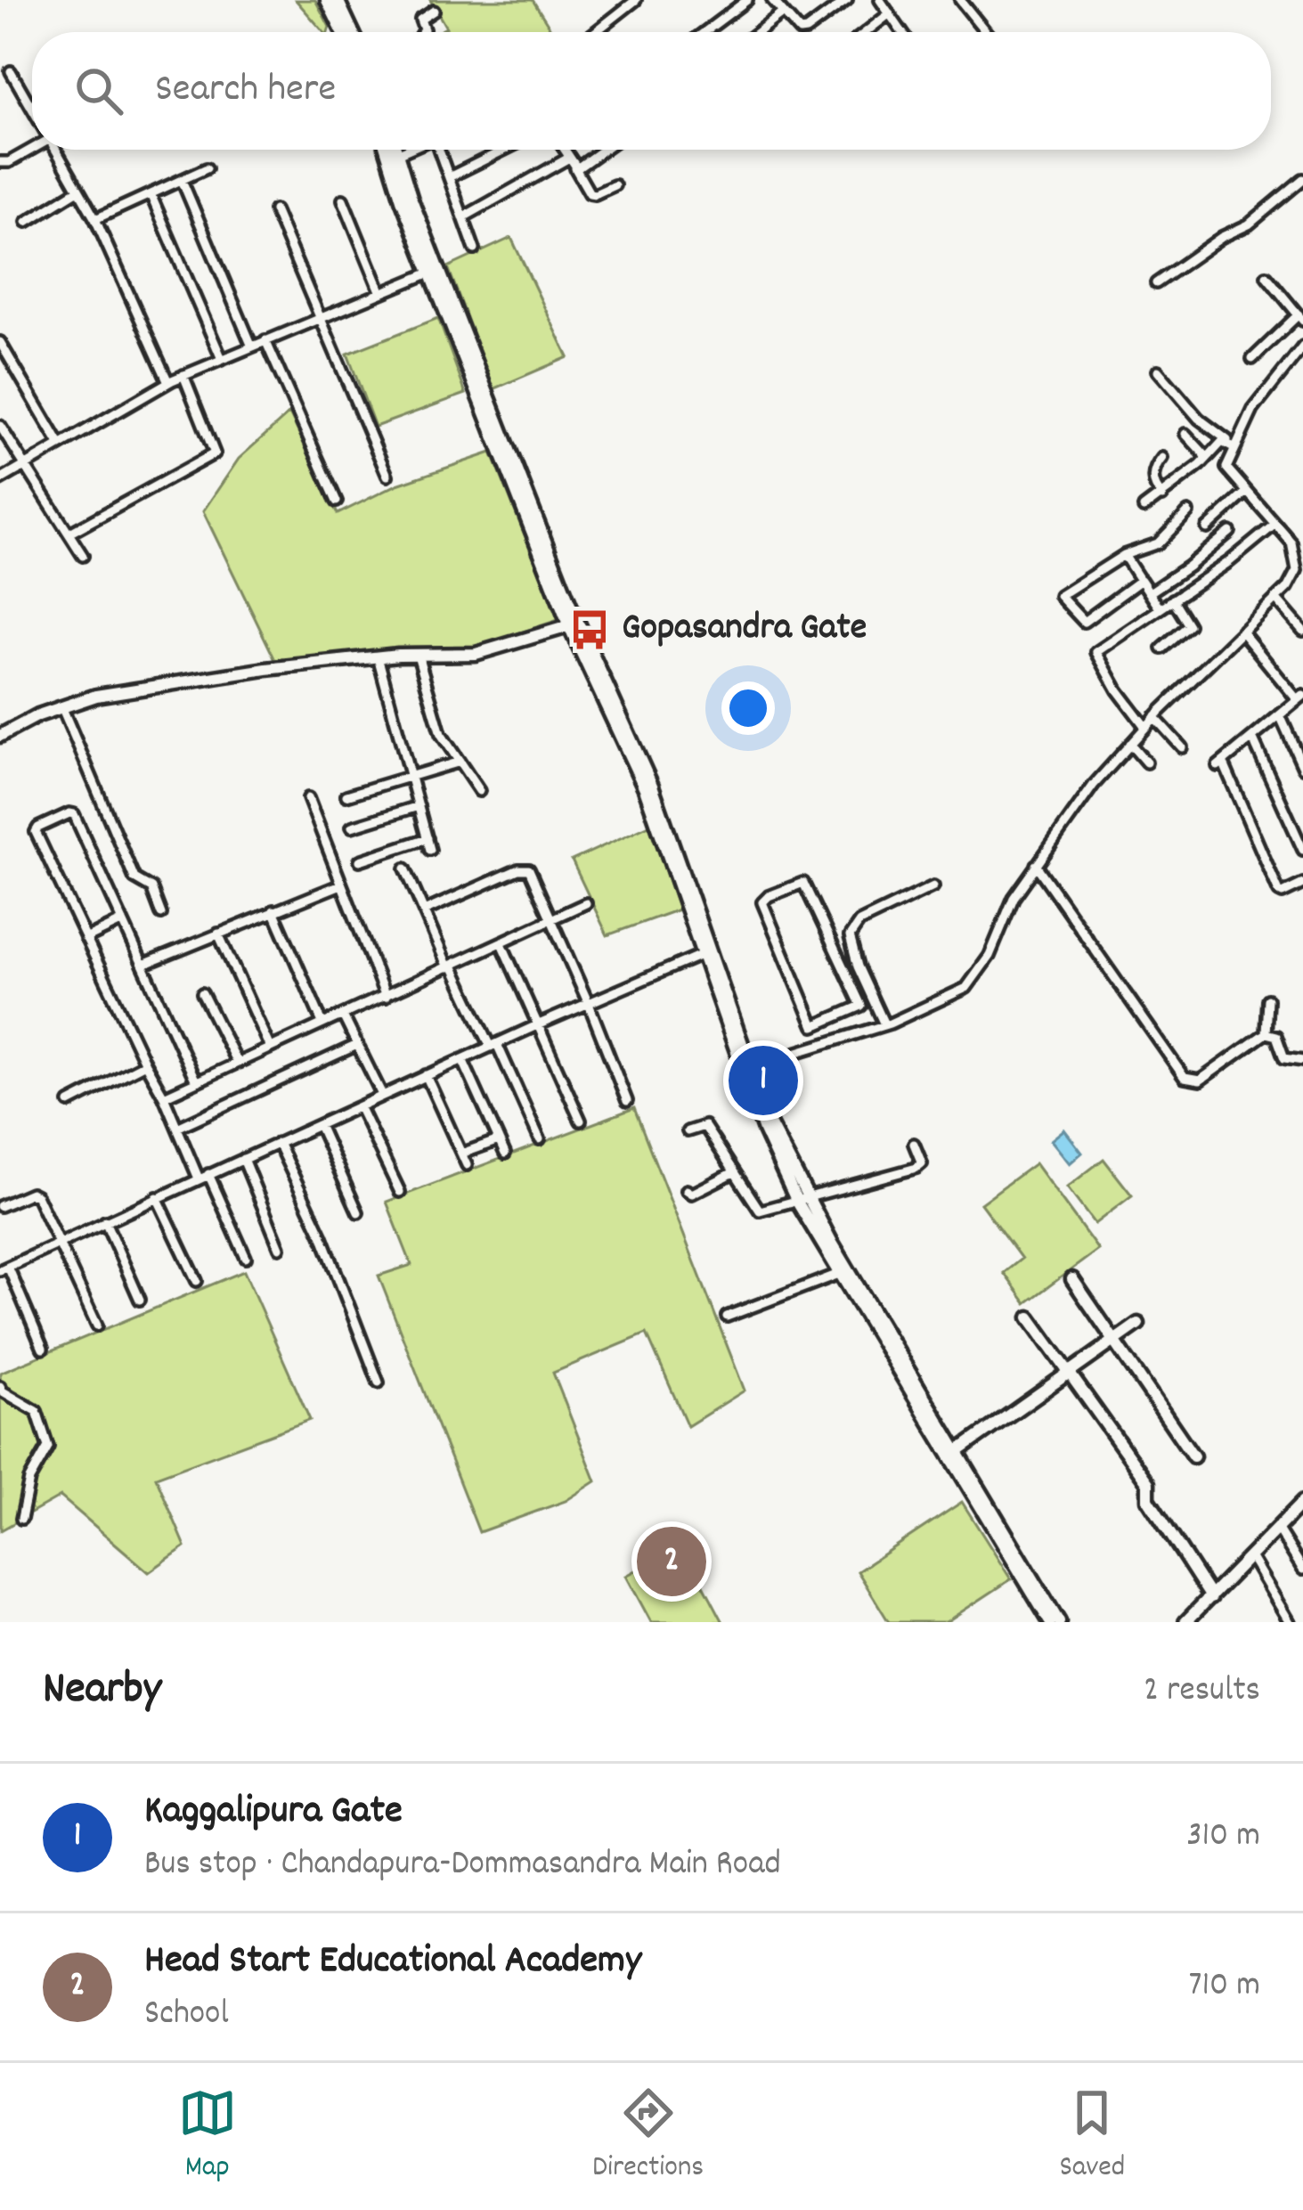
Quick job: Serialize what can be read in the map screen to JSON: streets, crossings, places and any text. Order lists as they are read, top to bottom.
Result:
{
  "places": {
    "bus stop": ["Gopasandra Gate"]
  },
  "page": {
    "search": "Search here",
    "pins": ["1", "2"],
    "heading": ["Nearby", "2 results"],
    "list": [
      {
        "mark": "1",
        "name": "Kaggalipura Gate",
        "note": "Bus stop · Chandapura-Dommasandra Main Road",
        "value": "310 m"
      },
      {
        "mark": "2",
        "name": "Head Start Educational Academy",
        "note": "School",
        "value": "710 m"
      }
    ],
    "nav": ["Map", "Directions", "Saved"]
  }
}
